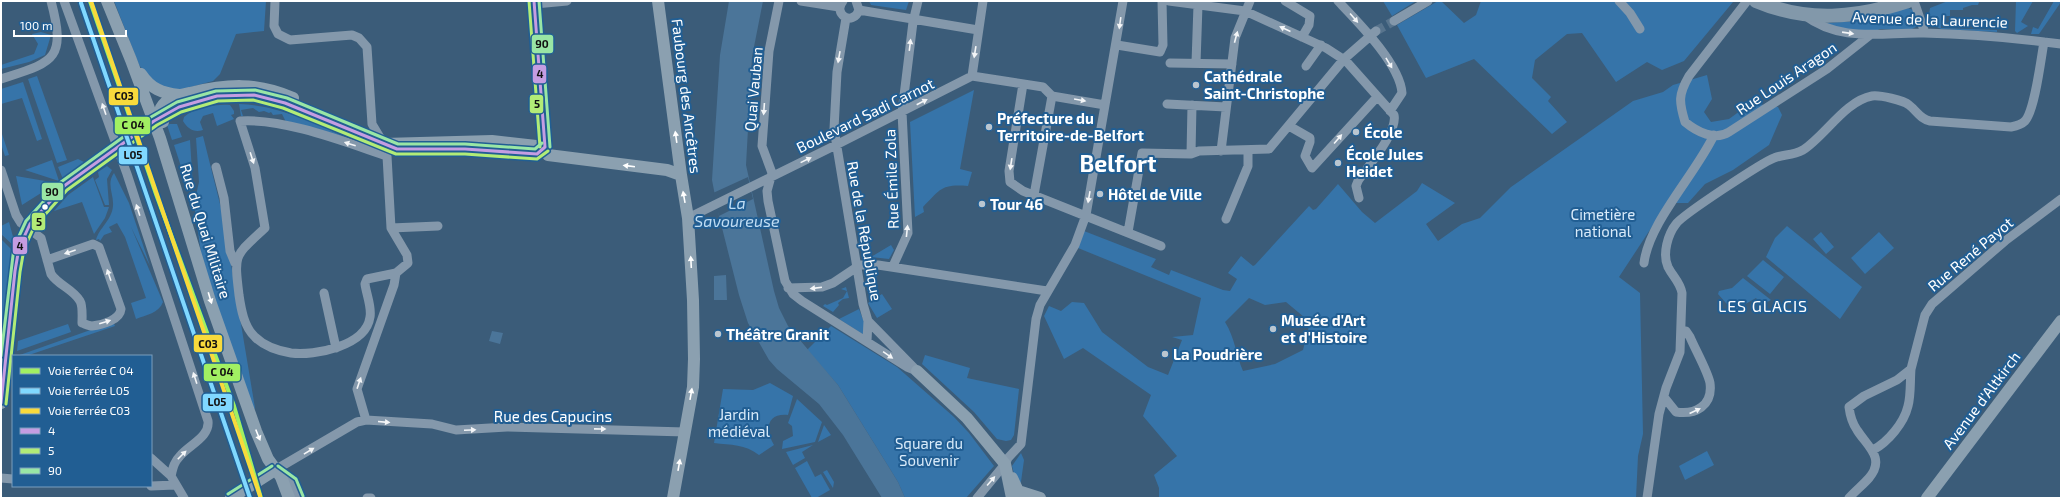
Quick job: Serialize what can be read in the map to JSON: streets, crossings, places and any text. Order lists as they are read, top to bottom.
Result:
{
  "streets": {
    "main road": ["Avenue de la Laurencie"],
    "street": [
      "Rue Louis Aragon",
      "Quai Vauban",
      "Faubourg des Ancêtres",
      "Boulevard Sadi Carnot",
      "Rue Émile Zola",
      "Rue du Quai Militaire",
      "Rue de la République",
      "Rue René Payot",
      "Avenue d'Altkirch",
      "Rue des Capucins"
    ]
  },
  "crossings": [
    ["Avenue de la Laurencie", "Rue Louis Aragon"],
    ["Quai Vauban", "Boulevard Sadi Carnot"],
    ["Faubourg des Ancêtres", "Boulevard Sadi Carnot"],
    ["Faubourg des Ancêtres", "Rue des Capucins"],
    ["Boulevard Sadi Carnot", "Rue Émile Zola"],
    ["Boulevard Sadi Carnot", "Rue de la République"]
  ],
  "one_way": [
    "Quai Vauban",
    "Faubourg des Ancêtres",
    "Boulevard Sadi Carnot",
    "Rue Émile Zola",
    "Rue des Capucins"
  ],
  "districts": ["Belfort", "LES GLACIS"],
  "water": ["La Savoureuse"],
  "parks": ["Cimetière national", "Jardin médiéval", "Square du Souvenir"],
  "places": [
    "Cathédrale Saint-Christophe",
    "Préfecture du Territoire-de-Belfort",
    "École",
    "École Jules Heidet",
    "Hôtel de Ville",
    "Tour 46",
    "Musée d'Art et d'Histoire",
    "Théâtre Granit",
    "La Poudrière"
  ],
  "lines": [
    "rail line C03",
    "transit line 4",
    "transit line 5",
    "transit line 90",
    "rail line L05"
  ],
  "legend": [
    "Voie ferrée C 04",
    "Voie ferrée L05",
    "Voie ferrée C03",
    "4",
    "5",
    "90"
  ],
  "scale_bar": "100 m"
}
